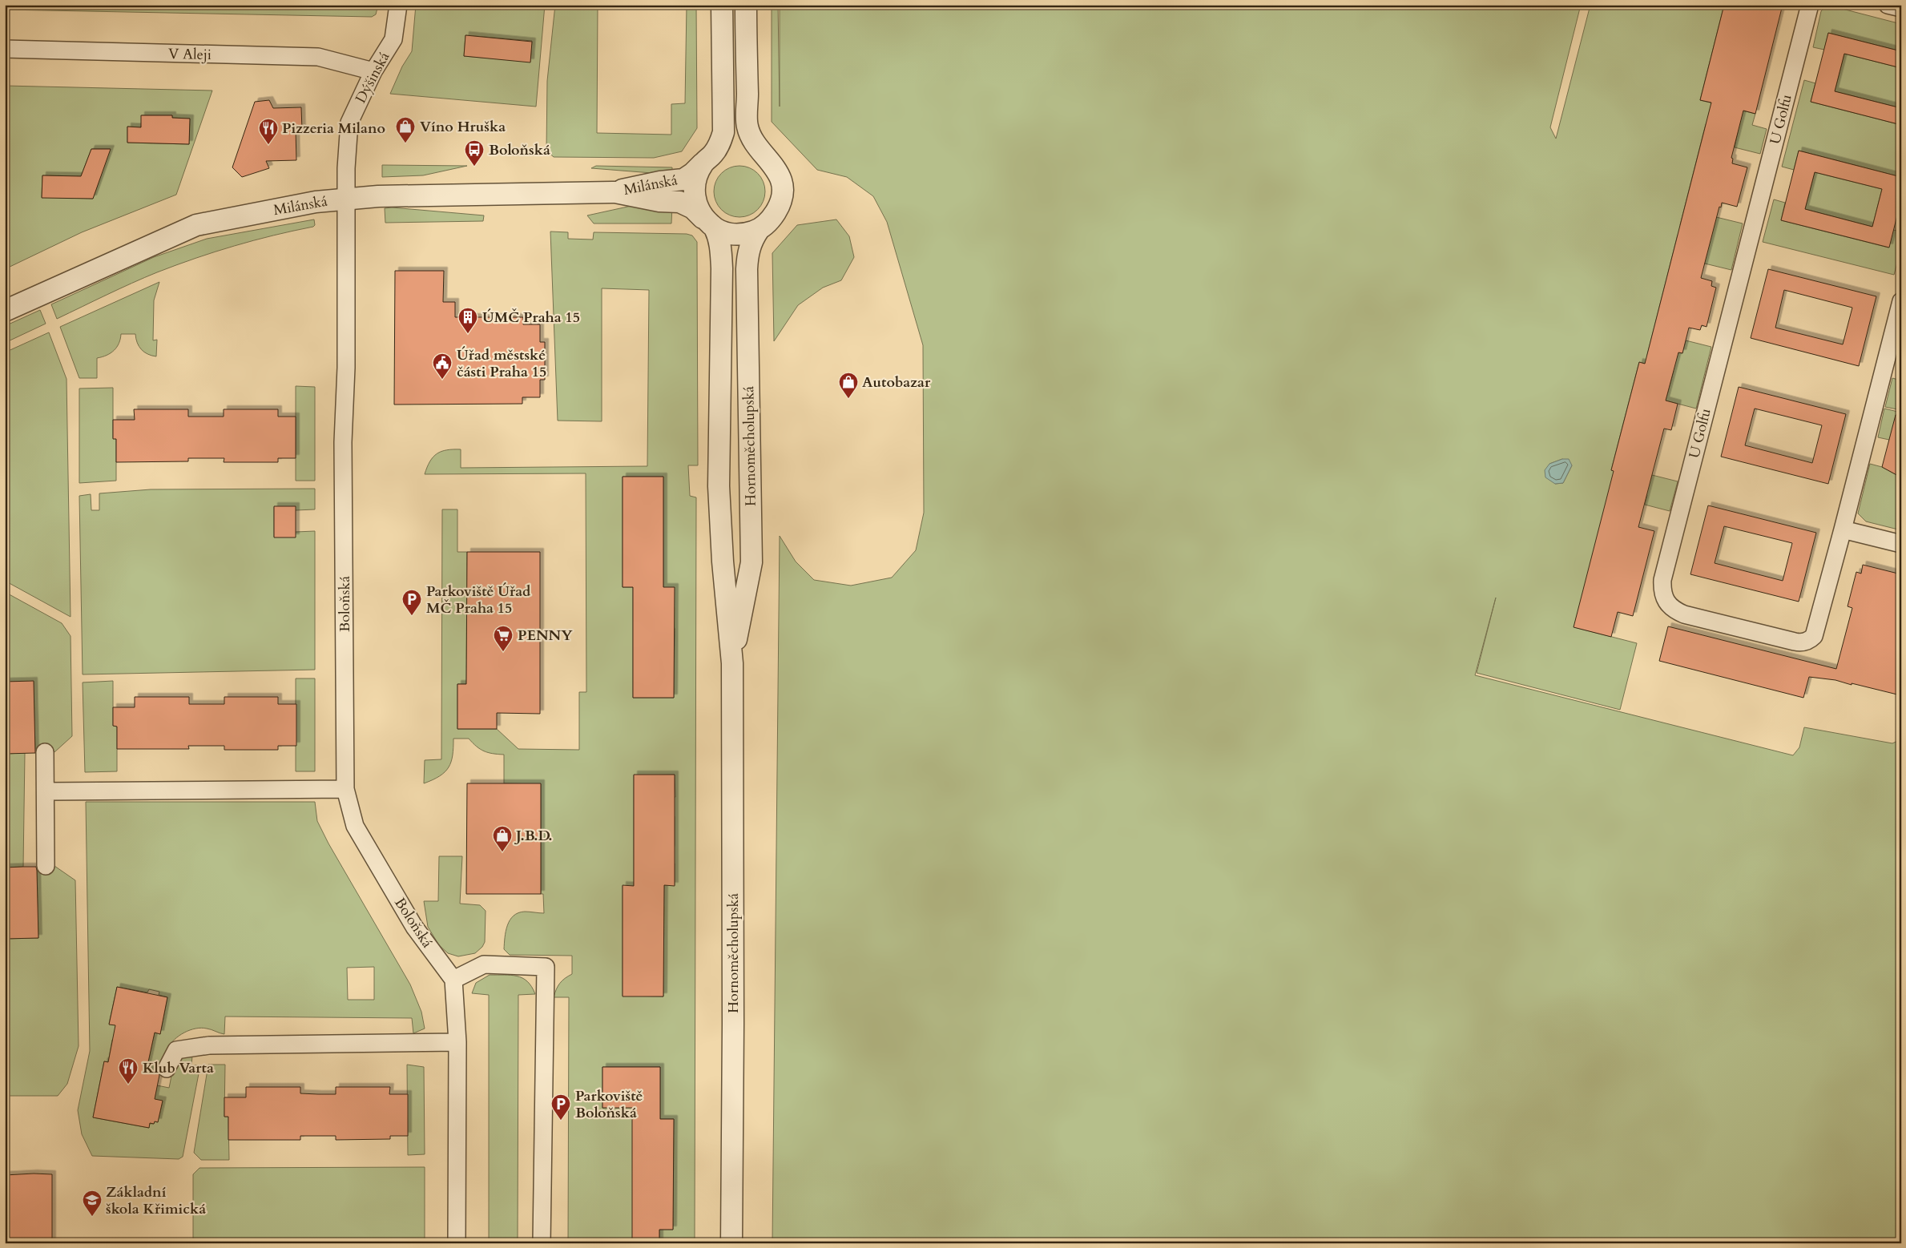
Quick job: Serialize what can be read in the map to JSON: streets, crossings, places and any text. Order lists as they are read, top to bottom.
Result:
{
  "streets": {
    "street": [
      "V Aleji",
      "Dýšinská",
      "U Golfu",
      "Milánská",
      "Hornoměcholupská",
      "Boloňská"
    ]
  },
  "crossings": [
    ["V Aleji", "Dýšinská"],
    ["Dýšinská", "Milánská"],
    ["Dýšinská", "Boloňská"],
    ["Milánská", "Hornoměcholupská"],
    ["Milánská", "Boloňská"]
  ],
  "places": {
    "shop": ["Víno Hruška", "Autobazar", "J.B.D."],
    "restaurant": ["Pizzeria Milano", "Klub Varta"],
    "bus stop": ["Boloňská"],
    "building": ["ÚMČ Praha 15"],
    "public building": ["Úřad městské části Praha 15"],
    "parking": ["Parkoviště Úřad MČ Praha 15", "Parkoviště Boloňská"],
    "supermarket": ["PENNY"],
    "school or university": ["Základní škola Křimická"]
  }
}
